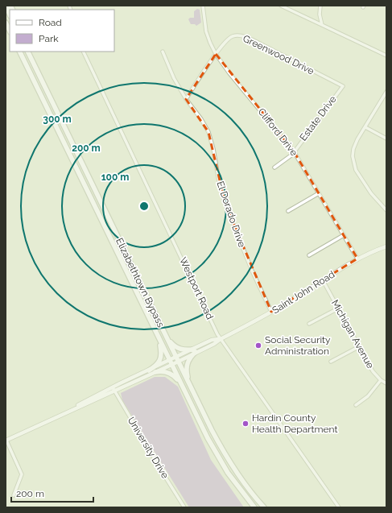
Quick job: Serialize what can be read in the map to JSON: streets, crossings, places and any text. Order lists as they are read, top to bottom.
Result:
{
  "streets": {
    "highway": ["Elizabethtown Bypass"],
    "street": [
      "Greenwood Drive",
      "Estate Drive",
      "Clifford Drive",
      "El Dorado Drive",
      "Westport Road",
      "Saint John Road",
      "Michigan Avenue",
      "University Drive"
    ]
  },
  "crossings": [
    ["Greenwood Drive", "Estate Drive"],
    ["Greenwood Drive", "Clifford Drive"],
    ["Greenwood Drive", "El Dorado Drive"],
    ["Estate Drive", "Clifford Drive"],
    ["Clifford Drive", "Saint John Road"],
    ["El Dorado Drive", "Saint John Road"],
    ["Elizabethtown Bypass", "Saint John Road"],
    ["Westport Road", "Saint John Road"],
    ["Saint John Road", "Michigan Avenue"],
    ["Saint John Road", "University Drive"]
  ],
  "places": ["Social Security Administration", "Hardin County Health Department"],
  "legend": ["Road", "Park"],
  "scale_bar": "200 m",
  "rings": ["300 m", "200 m", "100 m"]
}
